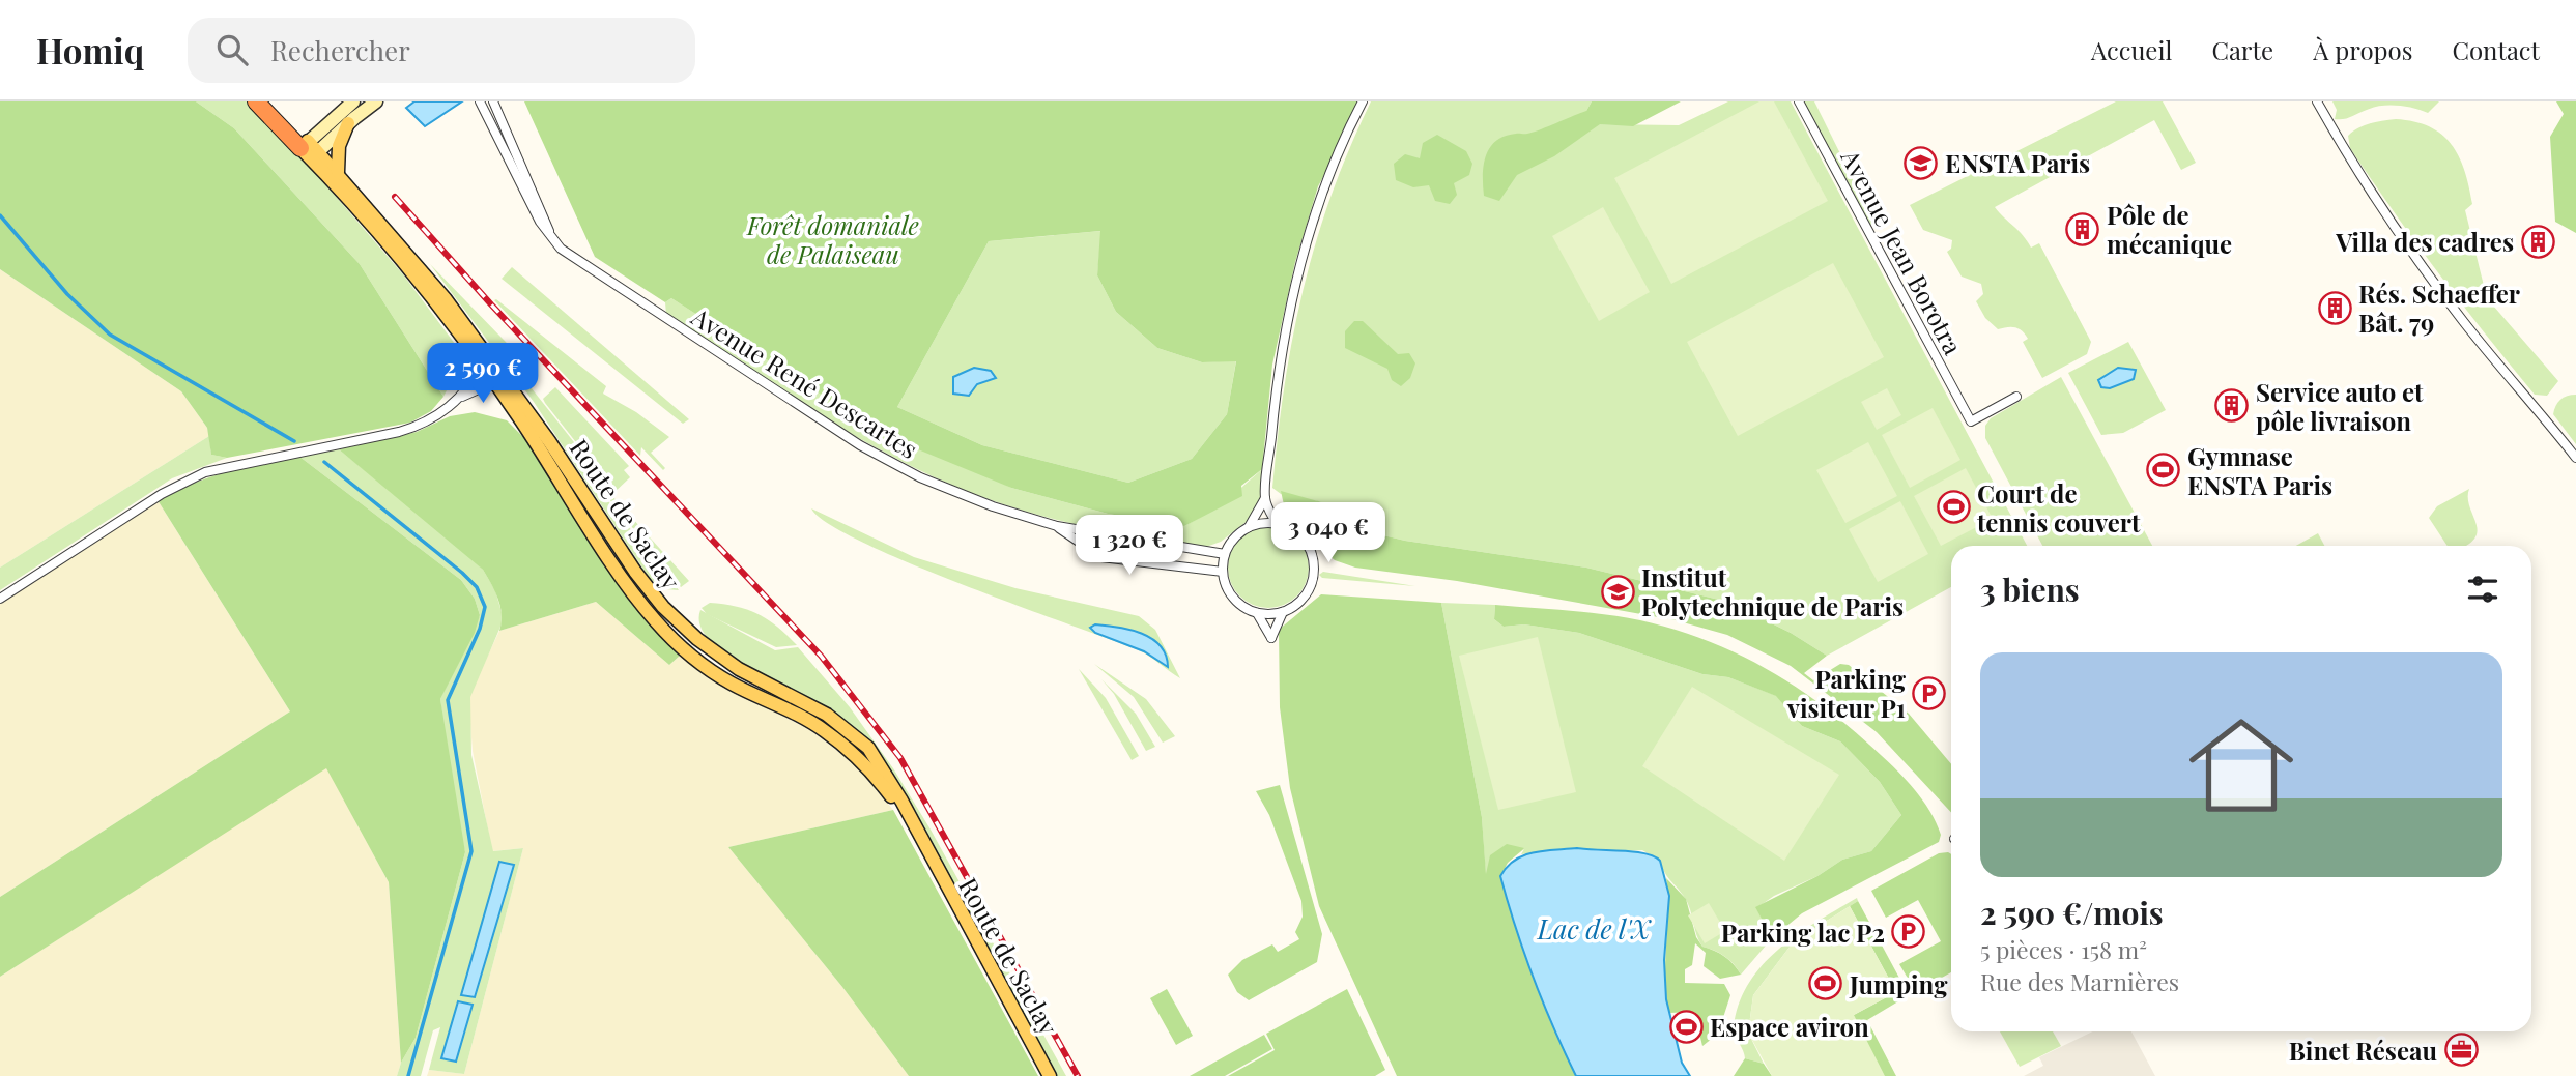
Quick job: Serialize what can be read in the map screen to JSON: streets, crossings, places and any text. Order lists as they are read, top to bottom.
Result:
{
  "streets": {
    "main road": ["Route de Saclay"],
    "street": ["Avenue Jean Borotra", "Avenue René Descartes"]
  },
  "water": ["Lac de l'X"],
  "parks": ["Forêt domaniale de Palaiseau"],
  "places": {
    "school or university": ["ENSTA Paris", "Institut Polytechnique de Paris"],
    "building": [
      "Pôle de mécanique",
      "Villa des cadres",
      "Rés. Schaeffer Bât. 79",
      "Service auto et pôle livraison"
    ],
    "sports": [
      "Gymnase ENSTA Paris",
      "Court de tennis couvert",
      "Jumping",
      "Espace aviron"
    ],
    "parking": ["Parking visiteur P1", "Parking lac P2"],
    "office": ["Binet Réseau"]
  },
  "page": {
    "header": "Homiq",
    "search": "Rechercher",
    "nav": [
      "Accueil",
      "Carte",
      "À propos",
      "Contact"
    ],
    "price": ["2 590 €", "3 040 €", "1 320 €"],
    "heading": "3 biens",
    "list": [
      {
        "name": "2 590 €/mois",
        "note": "5 pièces · 158 m² · Rue des Marnières"
      }
    ]
  }
}
